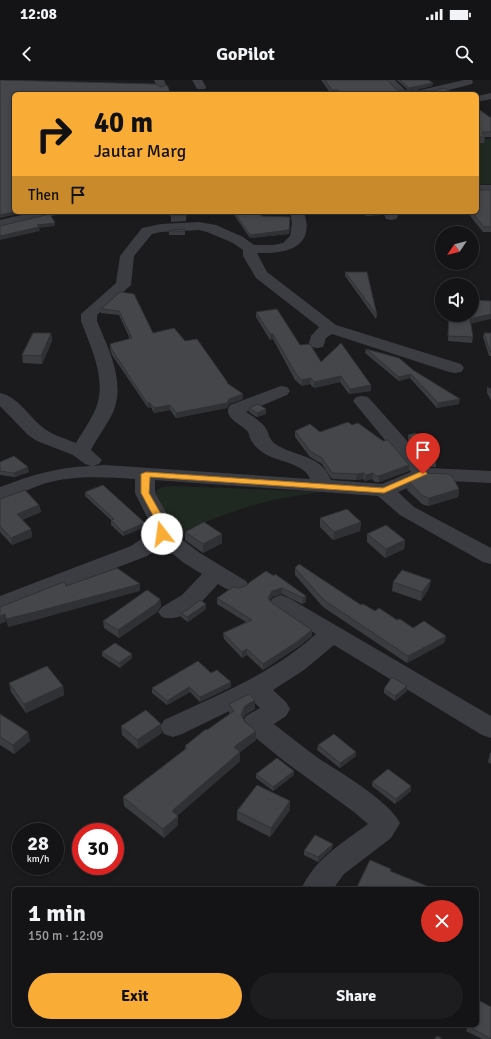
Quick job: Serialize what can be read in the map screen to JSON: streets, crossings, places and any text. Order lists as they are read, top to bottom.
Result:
{
  "north": "bottom left",
  "page": {
    "status": "12:08",
    "header": "GoPilot",
    "turn": ["40 m", "Jautar Marg"],
    "then": "Then",
    "speed": "28 km/h",
    "limit": "30",
    "heading": ["1 min", "150 m · 12:09"],
    "buttons": ["Exit", "Share"]
  }
}
